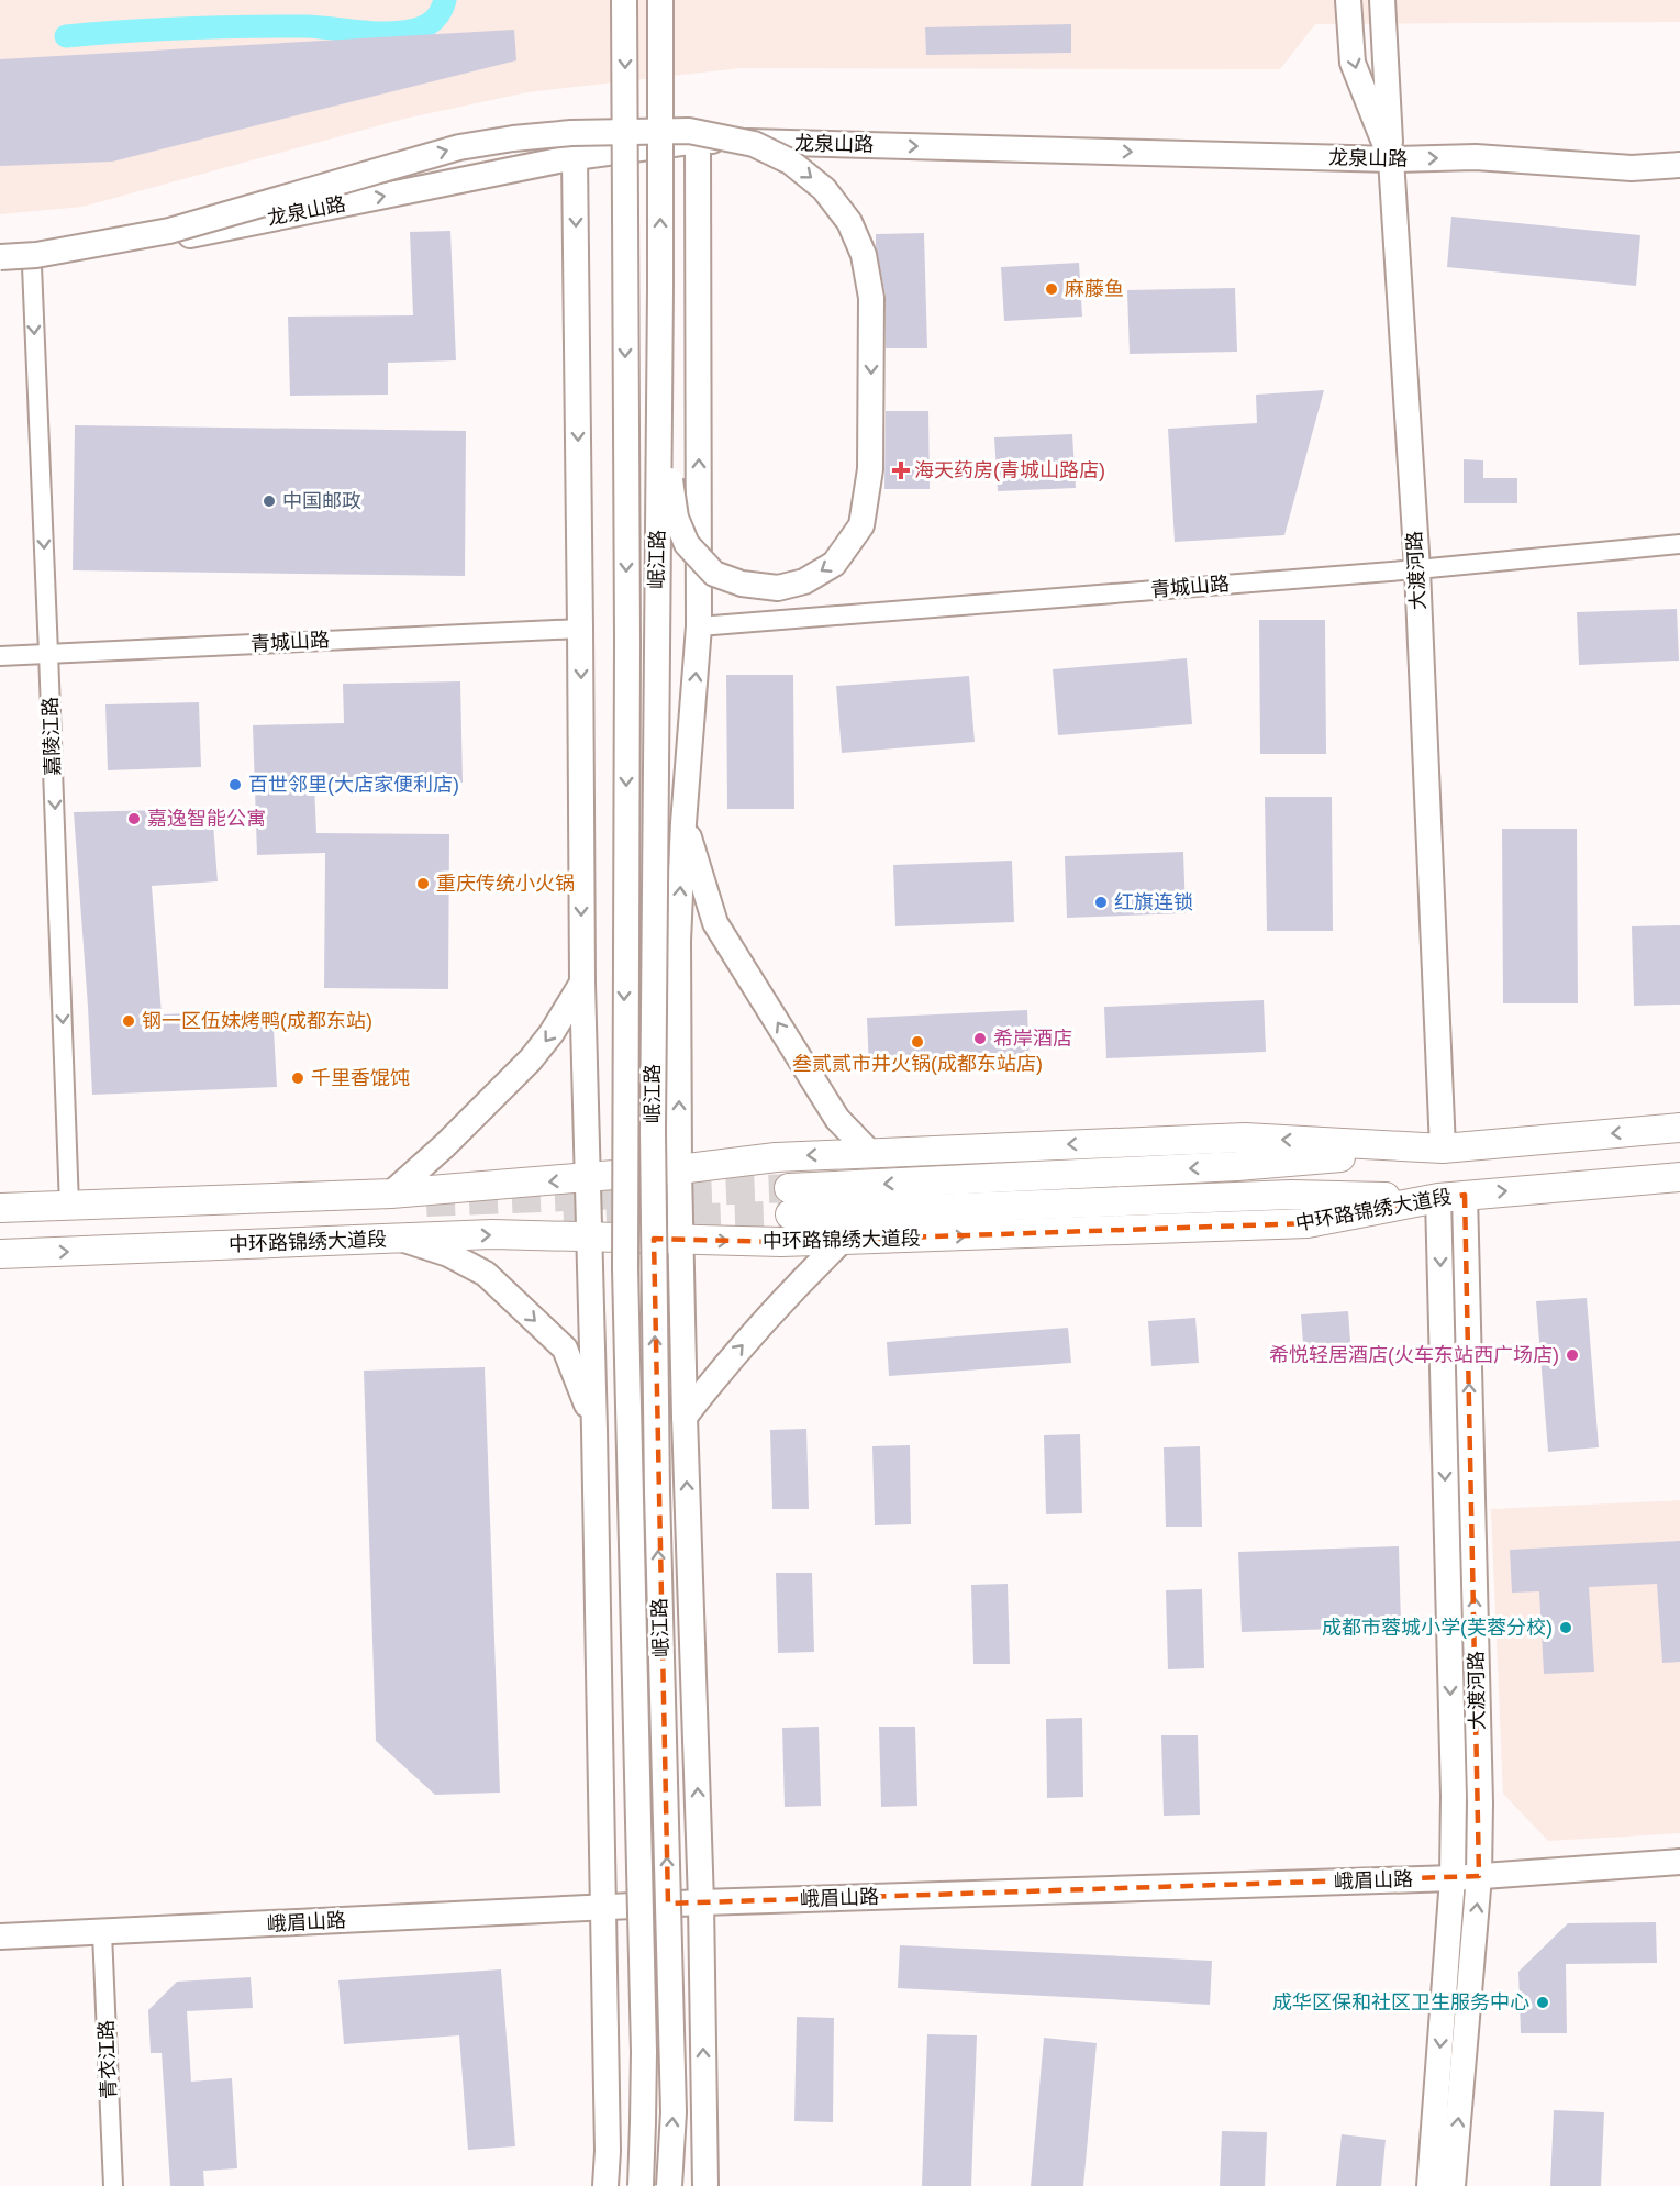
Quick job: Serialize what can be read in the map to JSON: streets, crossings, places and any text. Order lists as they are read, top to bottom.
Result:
{
  "streets": {
    "main road": [
      "龙泉山路",
      "岷江路",
      "大渡河路",
      "中环路锦绣大道段",
      "峨眉山路"
    ],
    "street": ["青城山路", "嘉陵江路", "青衣江路"]
  },
  "crossings": [
    ["龙泉山路", "岷江路"],
    ["龙泉山路", "大渡河路"],
    ["龙泉山路", "嘉陵江路"],
    ["岷江路", "青城山路"],
    ["岷江路", "中环路锦绣大道段"],
    ["岷江路", "峨眉山路"],
    ["大渡河路", "青城山路"],
    ["大渡河路", "中环路锦绣大道段"],
    ["大渡河路", "峨眉山路"],
    ["青城山路", "嘉陵江路"],
    ["峨眉山路", "青衣江路"]
  ],
  "one_way": ["龙泉山路", "嘉陵江路"],
  "places": {
    "other": [
      "麻藤鱼",
      "中国邮政",
      "百世邻里(大店家便利店)",
      "嘉逸智能公寓",
      "重庆传统小火锅",
      "红旗连锁",
      "钢一区伍妹烤鸭(成都东站)",
      "希岸酒店",
      "叁贰贰市井火锅(成都东站店)",
      "千里香馄饨",
      "希悦轻居酒店(火车东站西广场店)",
      "成都市蓉城小学(芙蓉分校)",
      "成华区保和社区卫生服务中心"
    ],
    "health": ["海天药房(青城山路店)"]
  }
}
